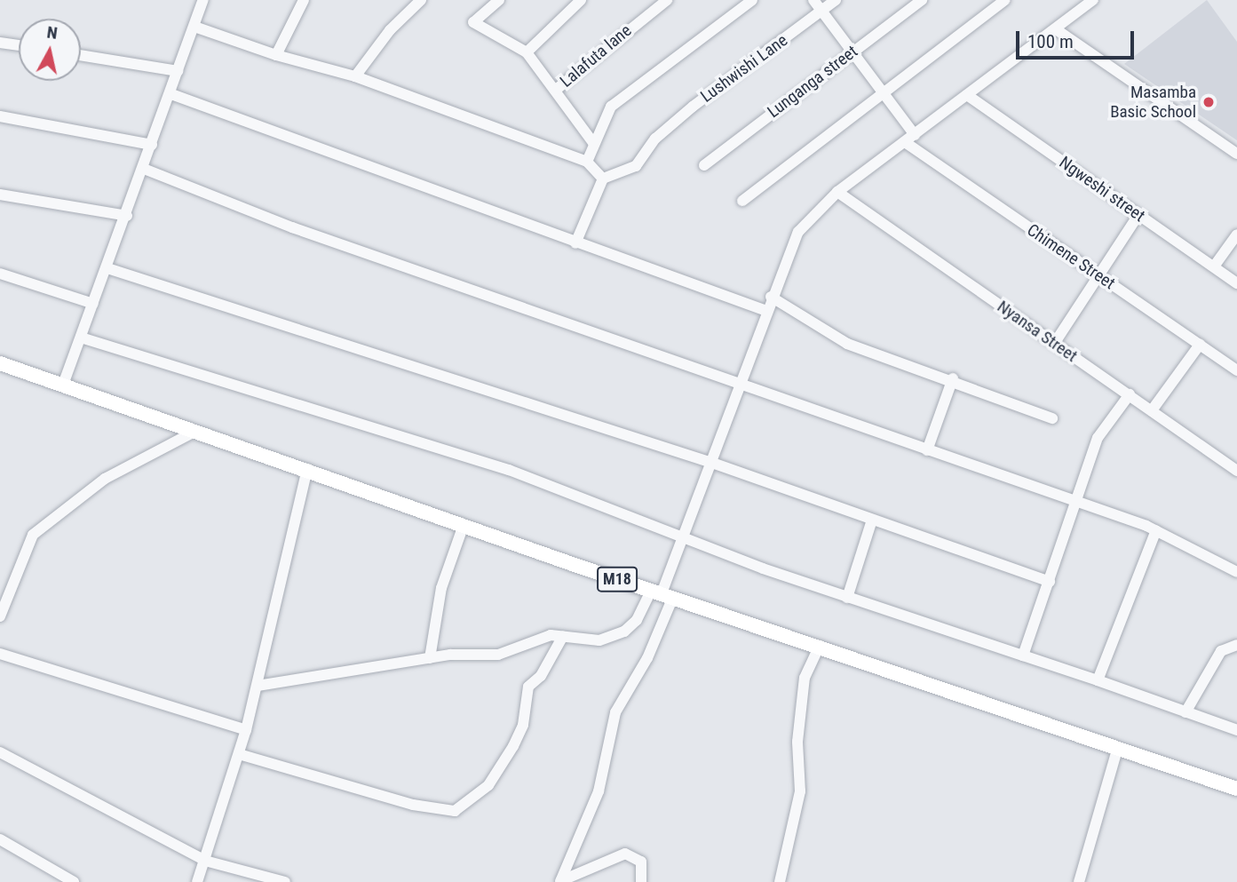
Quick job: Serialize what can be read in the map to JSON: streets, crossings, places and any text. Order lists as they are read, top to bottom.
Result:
{
  "streets": {
    "main road": ["M18"],
    "street": [
      "Lalafuta lane",
      "Lushwishi Lane",
      "Lunganga street",
      "Ngweshi street",
      "Chimene Street",
      "Nyansa Street"
    ]
  },
  "crossings": [
    ["Lushwishi Lane", "Chimene Street"],
    ["Lunganga street", "Chimene Street"]
  ],
  "places": ["Masamba Basic School"],
  "scale_bar": "100 m",
  "north": "top"
}
